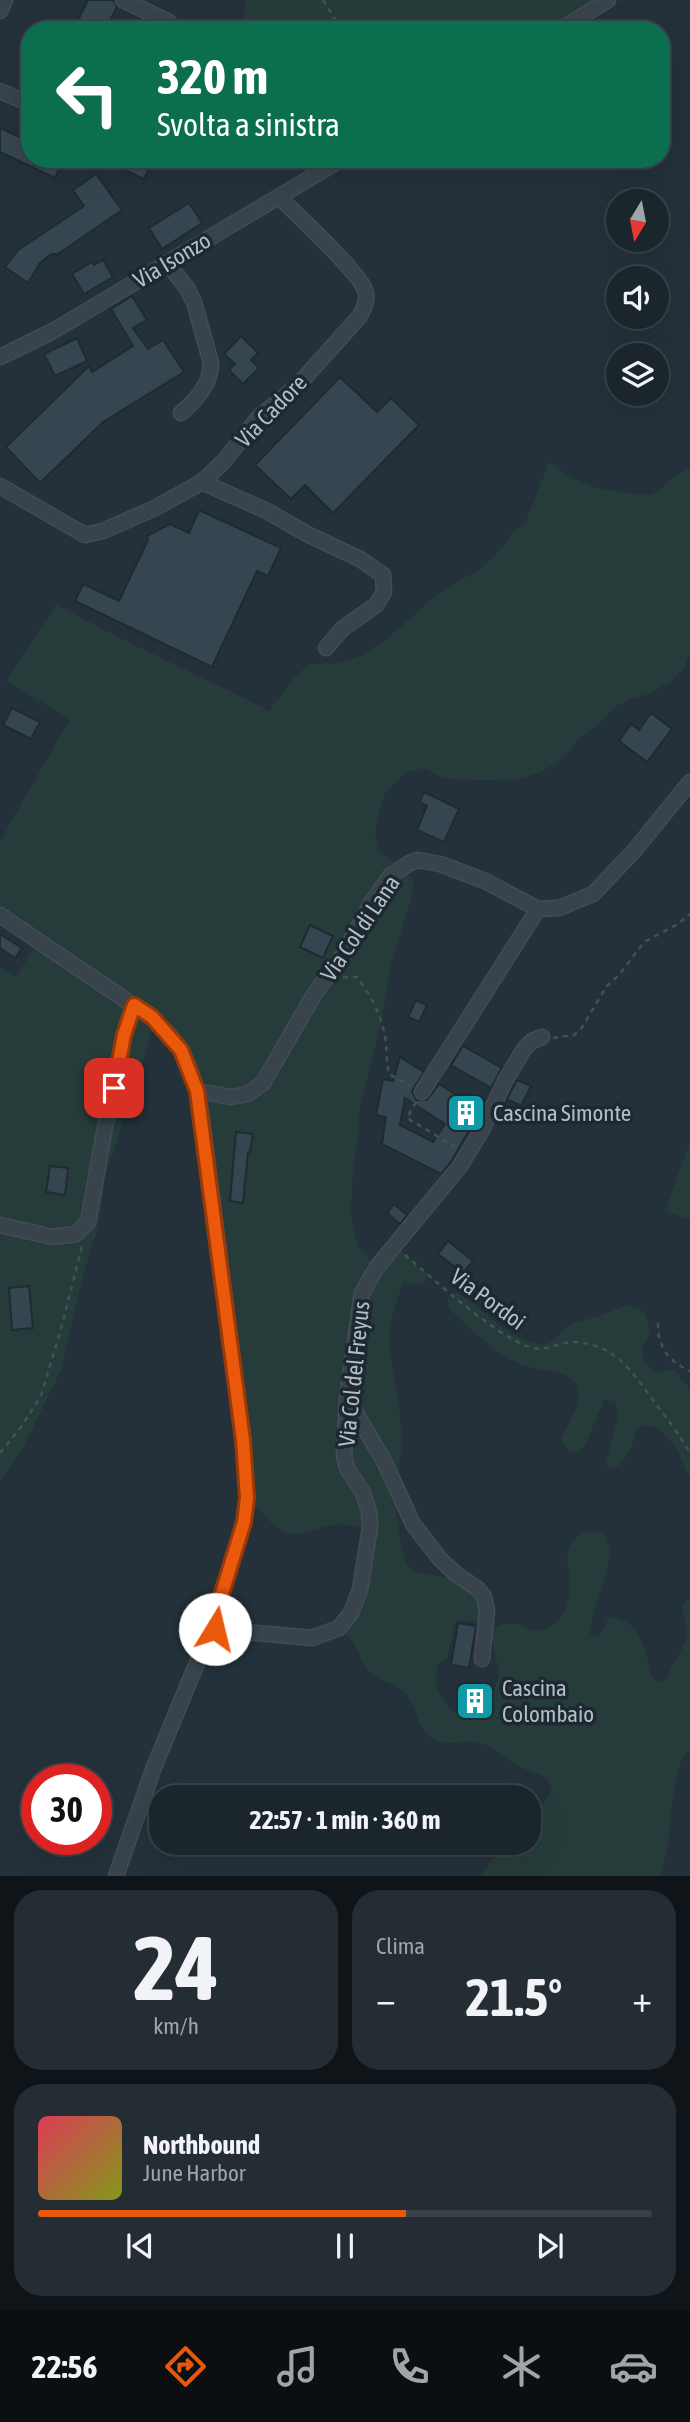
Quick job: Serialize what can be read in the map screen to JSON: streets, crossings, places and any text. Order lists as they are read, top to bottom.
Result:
{
  "streets": {
    "street": [
      "Via Isonzo",
      "Via Cadore",
      "Via Col di Lana",
      "Via Col del Freyus"
    ],
    "path": ["Via Pordoi"]
  },
  "crossings": [
    ["Via Isonzo", "Via Cadore"],
    ["Via Pordoi", "Via Col del Freyus"]
  ],
  "places": {
    "building": ["Cascina Simonte", "Cascina Colombaio"]
  },
  "north": "bottom",
  "page": {
    "turn": ["320 m", "Svolta a sinistra"],
    "limit": "30",
    "trip": "22:57 · 1 min · 360 m",
    "tile": [
      ["24", "km/h"],
      "Clima"
    ],
    "heat": ["−", "21.5°", "+"],
    "song": ["Northbound", "June Harbor"],
    "tabs": "22:56"
  }
}
